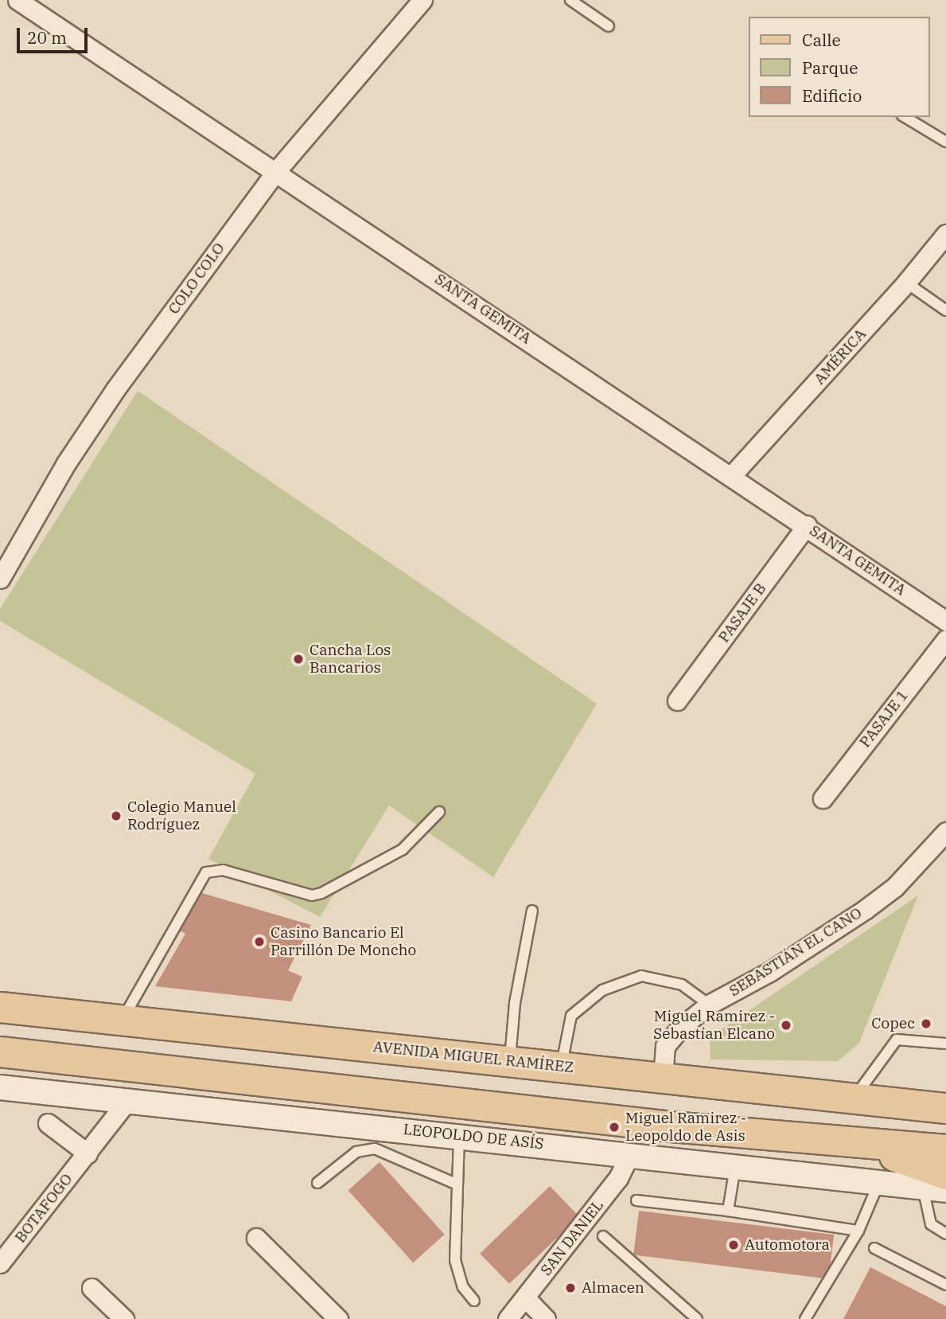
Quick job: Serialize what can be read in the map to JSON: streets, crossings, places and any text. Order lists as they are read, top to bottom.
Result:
{
  "streets": {
    "main road": ["AVENIDA MIGUEL RAMÍREZ"],
    "street": [
      "COLO COLO",
      "SANTA GEMITA",
      "AMÉRICA",
      "PASAJE B",
      "PASAJE 1",
      "SEBASTIÁN EL CANO",
      "LEOPOLDO DE ASÍS",
      "BOTAFOGO",
      "SAN DANIEL"
    ]
  },
  "crossings": [
    ["COLO COLO", "SANTA GEMITA"],
    ["SANTA GEMITA", "AMÉRICA"],
    ["SANTA GEMITA", "PASAJE B"],
    ["SEBASTIÁN EL CANO", "AVENIDA MIGUEL RAMÍREZ"],
    ["LEOPOLDO DE ASÍS", "BOTAFOGO"],
    ["LEOPOLDO DE ASÍS", "SAN DANIEL"]
  ],
  "places": [
    "Cancha Los Bancarios",
    "Colegio Manuel Rodríguez",
    "Casino Bancario El Parrillón De Moncho",
    "Copec",
    "Miguel Ramirez - Sebastían Elcano",
    "Miguel Ramirez - Leopoldo de Asis",
    "Automotora",
    "Almacen"
  ],
  "legend": ["Calle", "Parque", "Edificio"],
  "scale_bar": "20 m"
}
